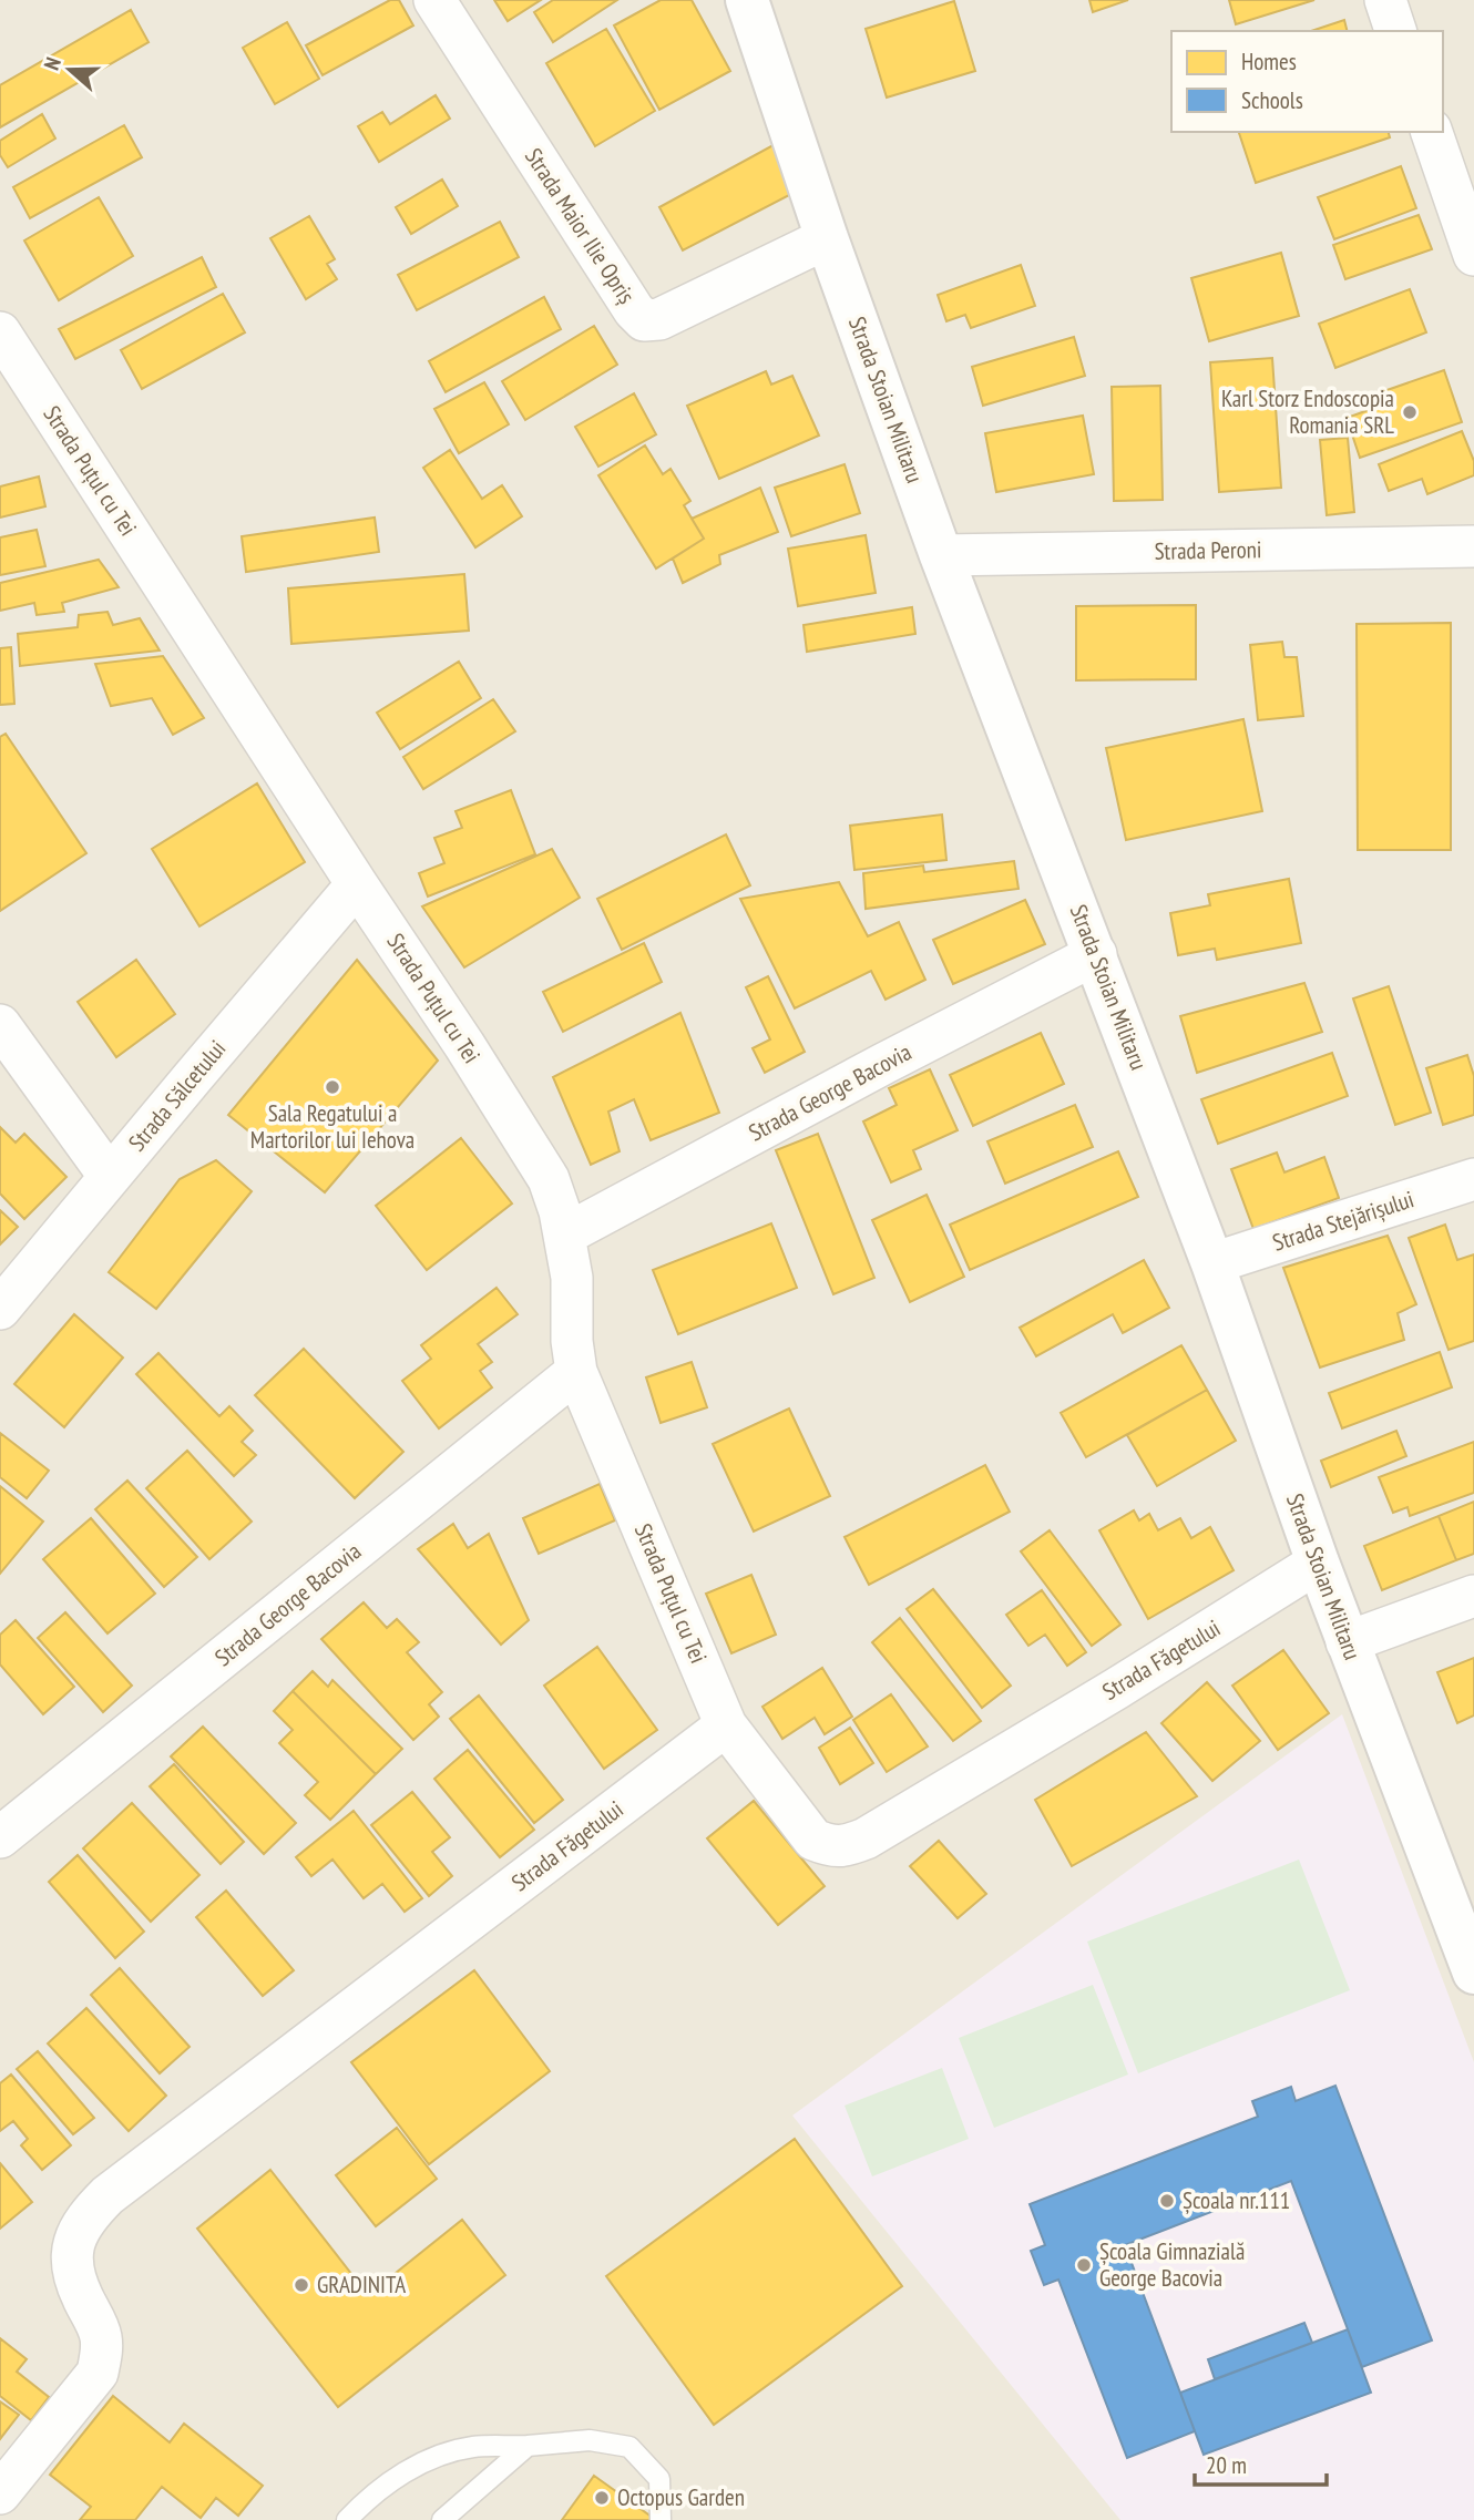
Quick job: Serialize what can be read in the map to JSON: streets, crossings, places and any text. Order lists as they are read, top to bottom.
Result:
{
  "streets": {
    "street": [
      "Strada Maior Ilie Opriș",
      "Strada Stoian Militaru",
      "Strada Puțul cu Tei",
      "Strada Peroni",
      "Strada George Bacovia",
      "Strada Sălcetului",
      "Strada Stejărișului",
      "Strada Făgetului"
    ]
  },
  "crossings": [
    ["Strada Maior Ilie Opriș", "Strada Stoian Militaru"],
    ["Strada Stoian Militaru", "Strada Peroni"],
    ["Strada Stoian Militaru", "Strada George Bacovia"],
    ["Strada Stoian Militaru", "Strada Stejărișului"],
    ["Strada Stoian Militaru", "Strada Făgetului"],
    ["Strada Puțul cu Tei", "Strada George Bacovia"],
    ["Strada Puțul cu Tei", "Strada Sălcetului"],
    ["Strada Puțul cu Tei", "Strada Făgetului"]
  ],
  "places": [
    "Karl Storz Endoscopia Romania SRL",
    "Sala Regatului a Martorilor lui Iehova",
    "Școala nr.111",
    "Școala Gimnazială George Bacovia",
    "GRADINITA",
    "Octopus Garden"
  ],
  "legend": ["Homes", "Schools"],
  "scale_bar": "20 m",
  "north": "left"
}
